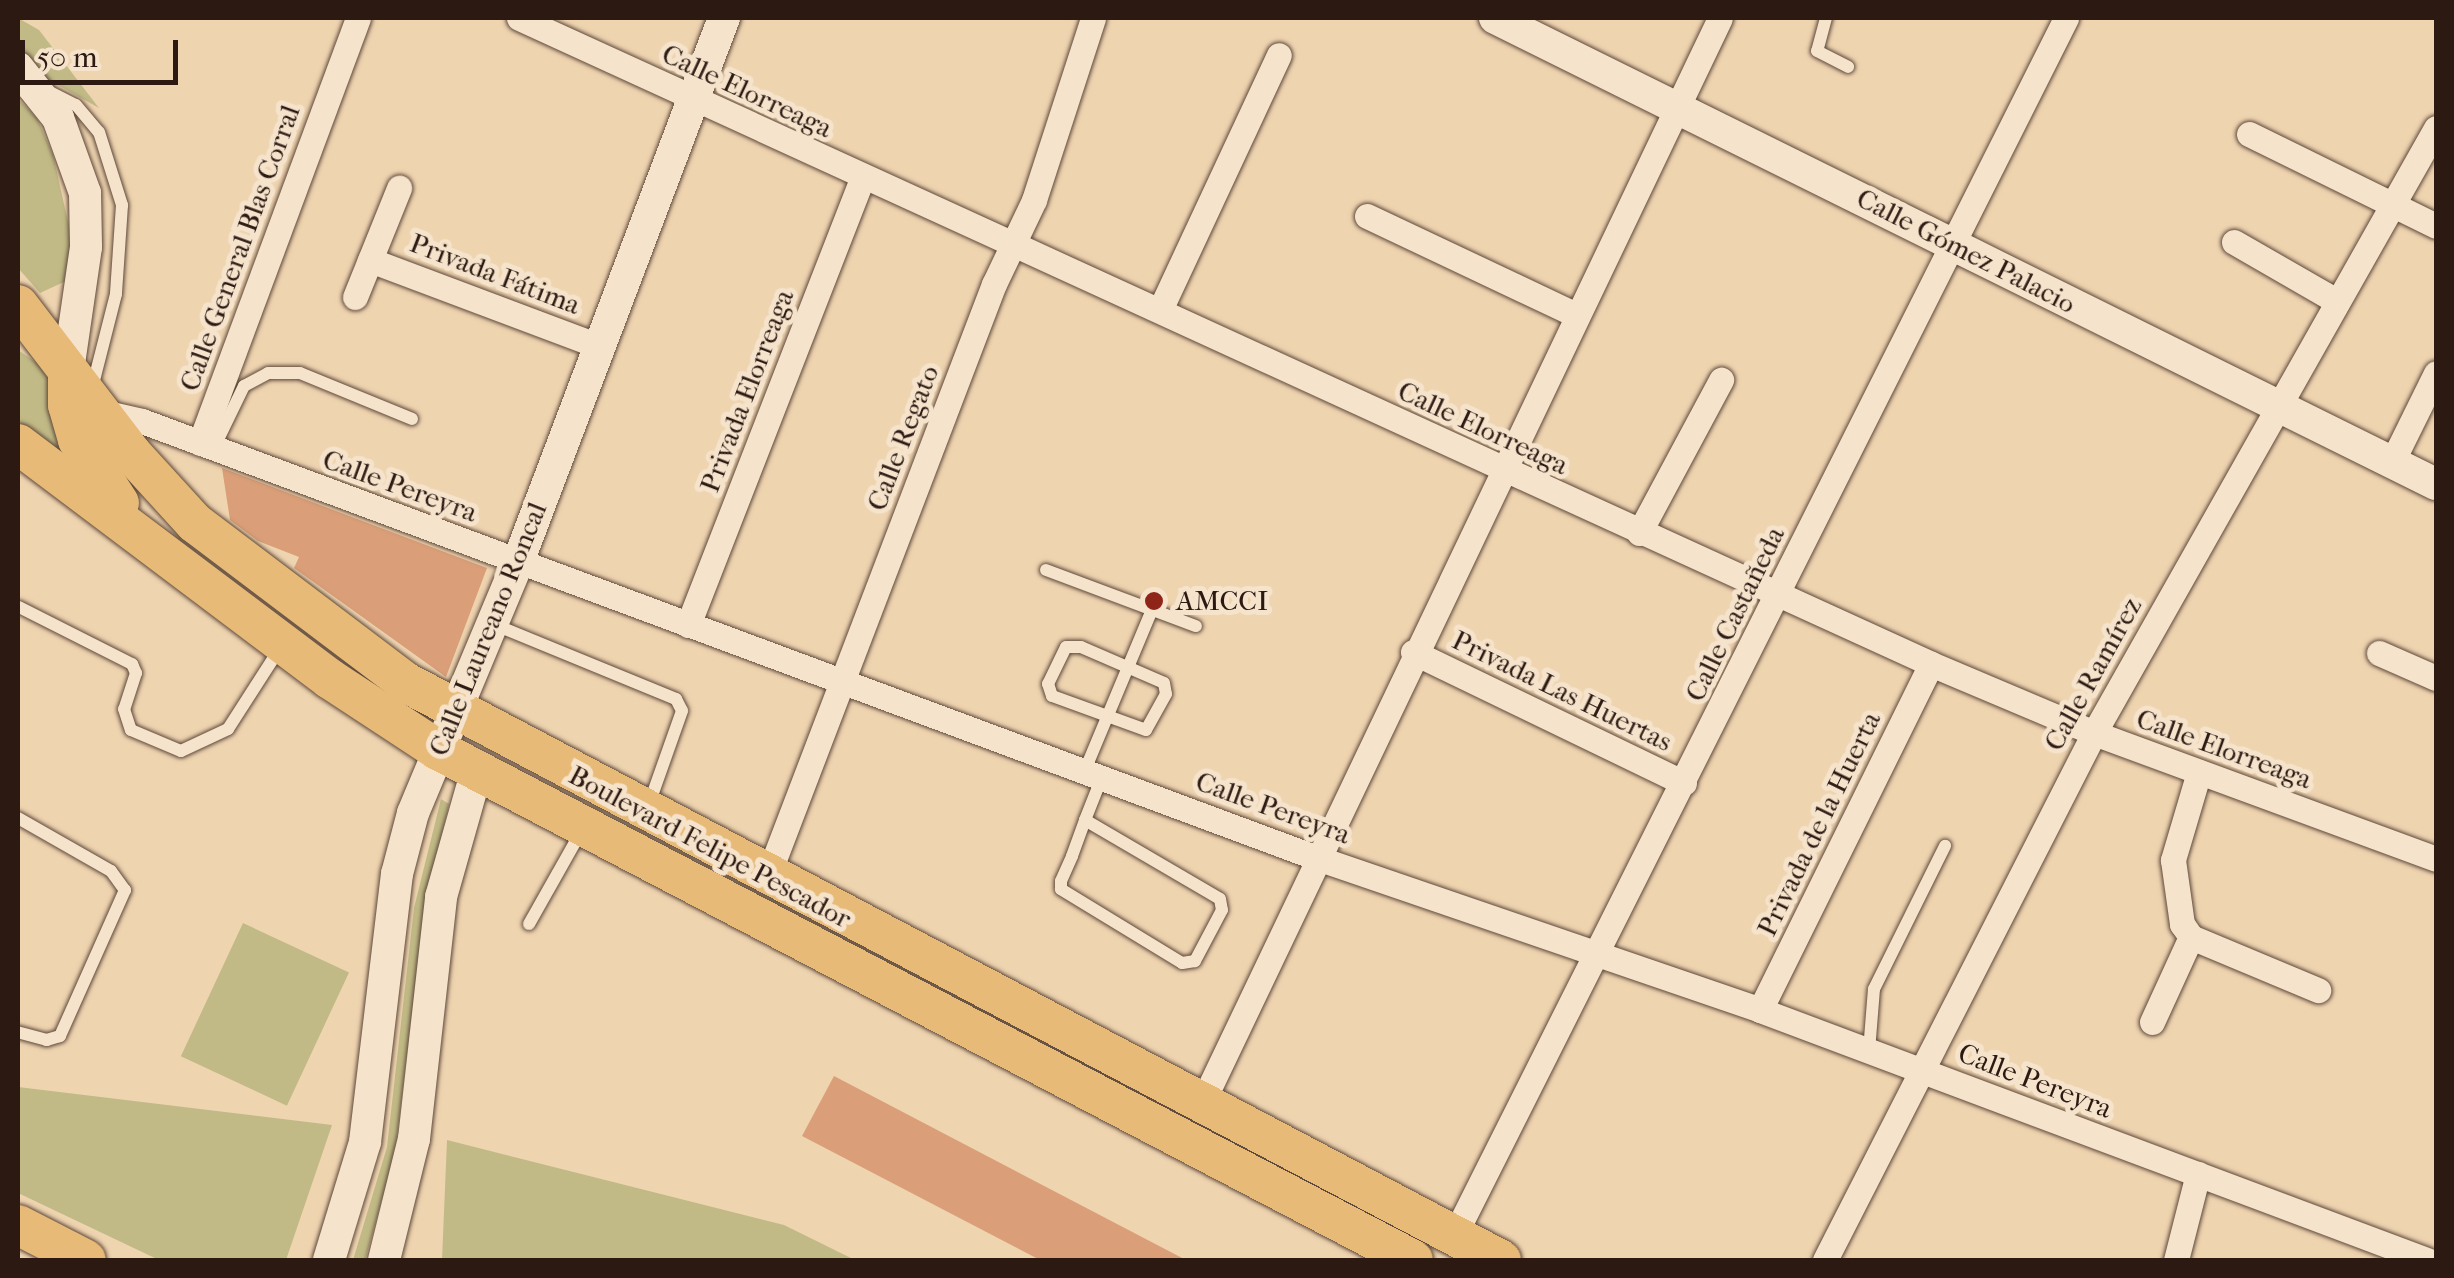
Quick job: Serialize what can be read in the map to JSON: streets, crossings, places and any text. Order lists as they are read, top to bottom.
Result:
{
  "streets": {
    "main road": ["Boulevard Felipe Pescador"],
    "street": [
      "Calle Elorreaga",
      "Calle General Blas Corral",
      "Calle Gómez Palacio",
      "Privada Fátima",
      "Privada Elorreaga",
      "Calle Regato",
      "Calle Pereyra",
      "Calle Castañeda",
      "Calle Laureano Roncal",
      "Calle Ramírez",
      "Privada Las Huertas",
      "Privada de la Huerta"
    ]
  },
  "crossings": [
    ["Calle Elorreaga", "Privada Elorreaga"],
    ["Calle Elorreaga", "Calle Regato"],
    ["Calle Elorreaga", "Calle Castañeda"],
    ["Calle Elorreaga", "Calle Laureano Roncal"],
    ["Calle Elorreaga", "Calle Ramírez"],
    ["Calle Elorreaga", "Privada de la Huerta"],
    ["Calle General Blas Corral", "Calle Pereyra"],
    ["Calle Gómez Palacio", "Calle Castañeda"],
    ["Calle Gómez Palacio", "Calle Ramírez"],
    ["Privada Fátima", "Calle Laureano Roncal"],
    ["Privada Elorreaga", "Calle Pereyra"],
    ["Calle Regato", "Calle Pereyra"],
    ["Calle Regato", "Boulevard Felipe Pescador"],
    ["Calle Pereyra", "Calle Castañeda"],
    ["Calle Pereyra", "Calle Laureano Roncal"],
    ["Calle Pereyra", "Calle Ramírez"],
    ["Calle Pereyra", "Privada de la Huerta"],
    ["Calle Pereyra", "Boulevard Felipe Pescador"],
    ["Calle Castañeda", "Privada Las Huertas"],
    ["Calle Castañeda", "Boulevard Felipe Pescador"],
    ["Calle Laureano Roncal", "Boulevard Felipe Pescador"]
  ],
  "places": ["AMCCI"],
  "scale_bar": "50 m"
}
